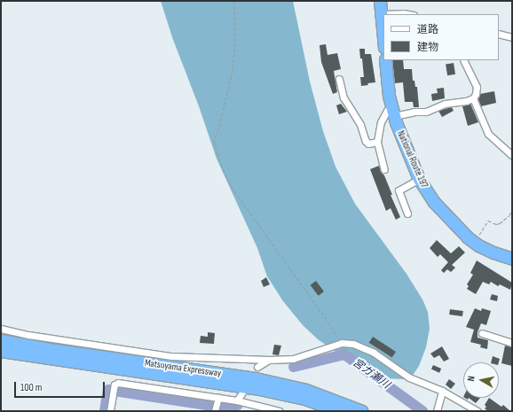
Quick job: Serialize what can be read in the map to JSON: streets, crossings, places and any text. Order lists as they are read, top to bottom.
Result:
{
  "streets": {
    "highway": ["National Route 197", "Matsuyama Expressway"]
  },
  "water": ["宮ガ瀬川"],
  "legend": ["道路", "建物"],
  "scale_bar": "100 m",
  "north": "left"
}
